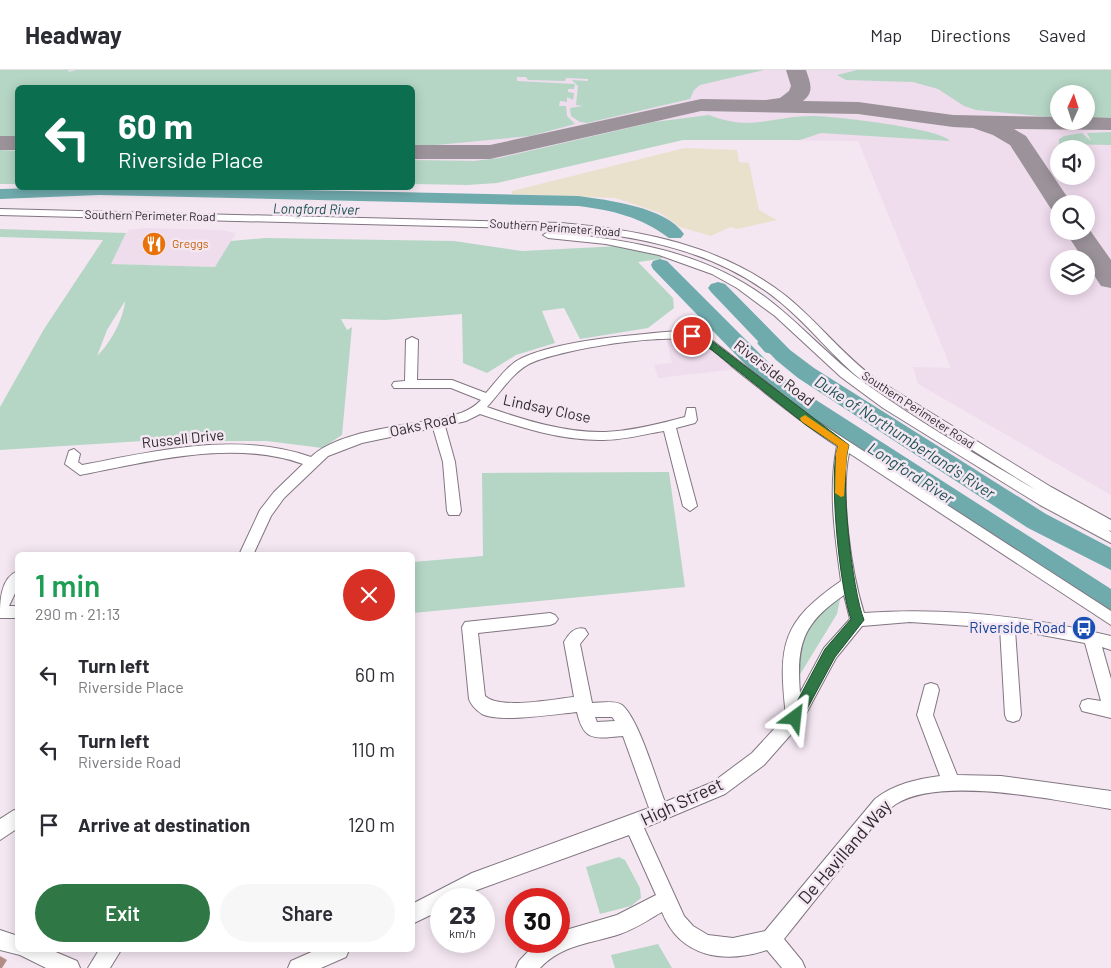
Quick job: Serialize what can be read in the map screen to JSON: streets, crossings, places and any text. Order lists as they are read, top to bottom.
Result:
{
  "streets": {
    "street": [
      "Southern Perimeter Road",
      "Riverside Road",
      "Lindsay Close",
      "Oaks Road",
      "Russell Drive",
      "High Street",
      "De Havilland Way"
    ]
  },
  "crossings": [
    ["Riverside Road", "Oaks Road"],
    ["Lindsay Close", "Oaks Road"],
    ["Oaks Road", "Russell Drive"]
  ],
  "water": ["Longford River", "Duke of Northumberland's River"],
  "places": {
    "restaurant": ["Greggs"],
    "bus stop": ["Riverside Road"]
  },
  "north": "top",
  "page": {
    "header": "Headway",
    "nav": ["Map", "Directions", "Saved"],
    "turn": ["60 m", "Riverside Place"],
    "heading": ["1 min", "290 m · 21:13"],
    "list": [
      {
        "name": "Turn left",
        "note": "Riverside Place",
        "value": "60 m"
      },
      {
        "name": "Turn left",
        "note": "Riverside Road",
        "value": "110 m"
      },
      {
        "name": "Arrive at destination",
        "value": "120 m"
      }
    ],
    "buttons": ["Exit", "Share"],
    "speed": "23 km/h",
    "limit": "30"
  }
}
